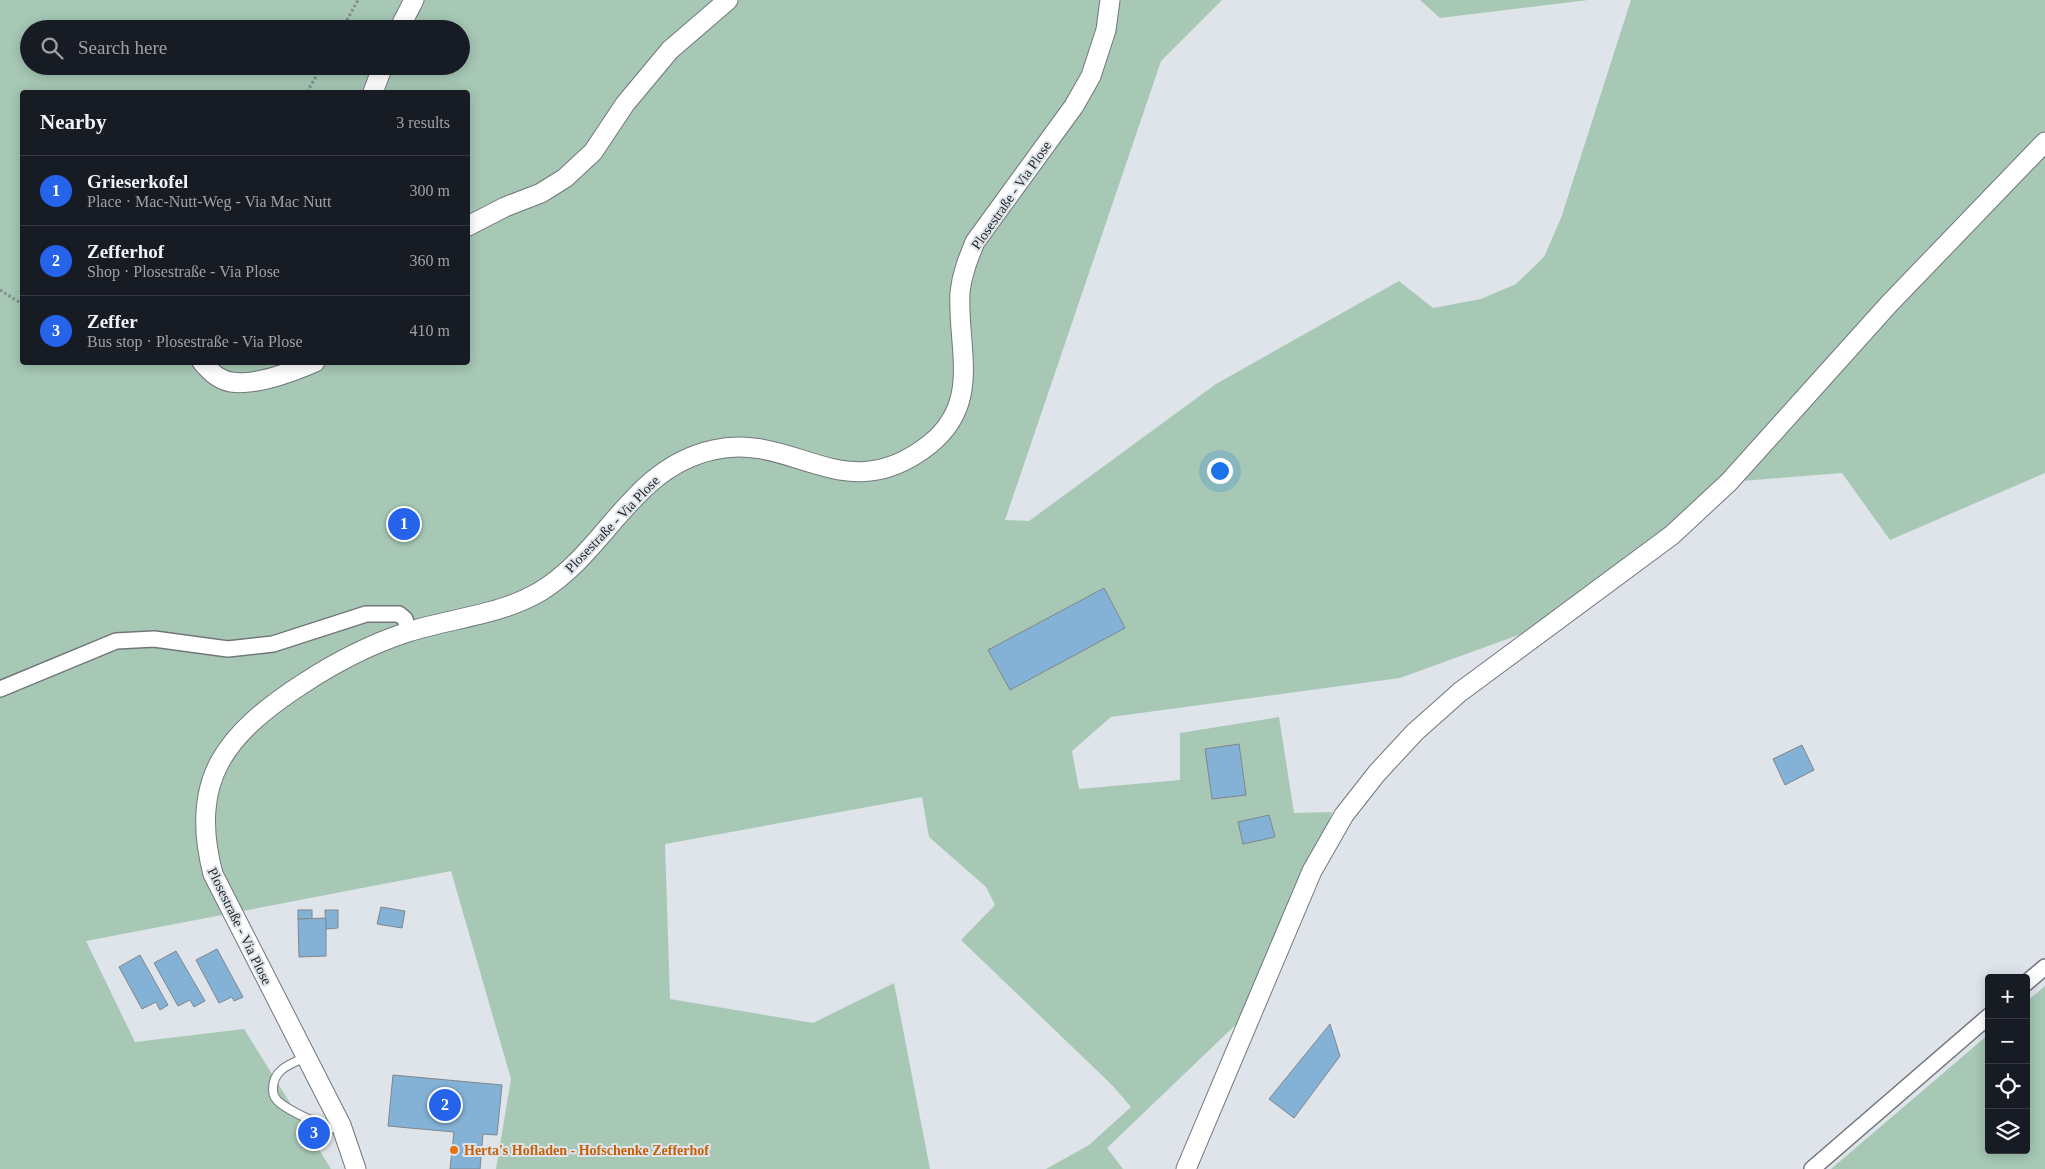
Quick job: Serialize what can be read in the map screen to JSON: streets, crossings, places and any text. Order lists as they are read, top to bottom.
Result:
{
  "streets": {
    "street": ["Plosestraße - Via Plose"]
  },
  "places": ["Herta's Hofladen - Hofschenke Zefferhof"],
  "page": {
    "search": "Search here",
    "heading": ["Nearby", "3 results"],
    "list": [
      {
        "mark": "1",
        "name": "Grieserkofel",
        "note": "Place · Mac-Nutt-Weg - Via Mac Nutt",
        "value": "300 m"
      },
      {
        "mark": "2",
        "name": "Zefferhof",
        "note": "Shop · Plosestraße - Via Plose",
        "value": "360 m"
      },
      {
        "mark": "3",
        "name": "Zeffer",
        "note": "Bus stop · Plosestraße - Via Plose",
        "value": "410 m"
      }
    ],
    "pins": ["1", "2", "3"],
    "map_buttons": ["+", "−"]
  }
}
